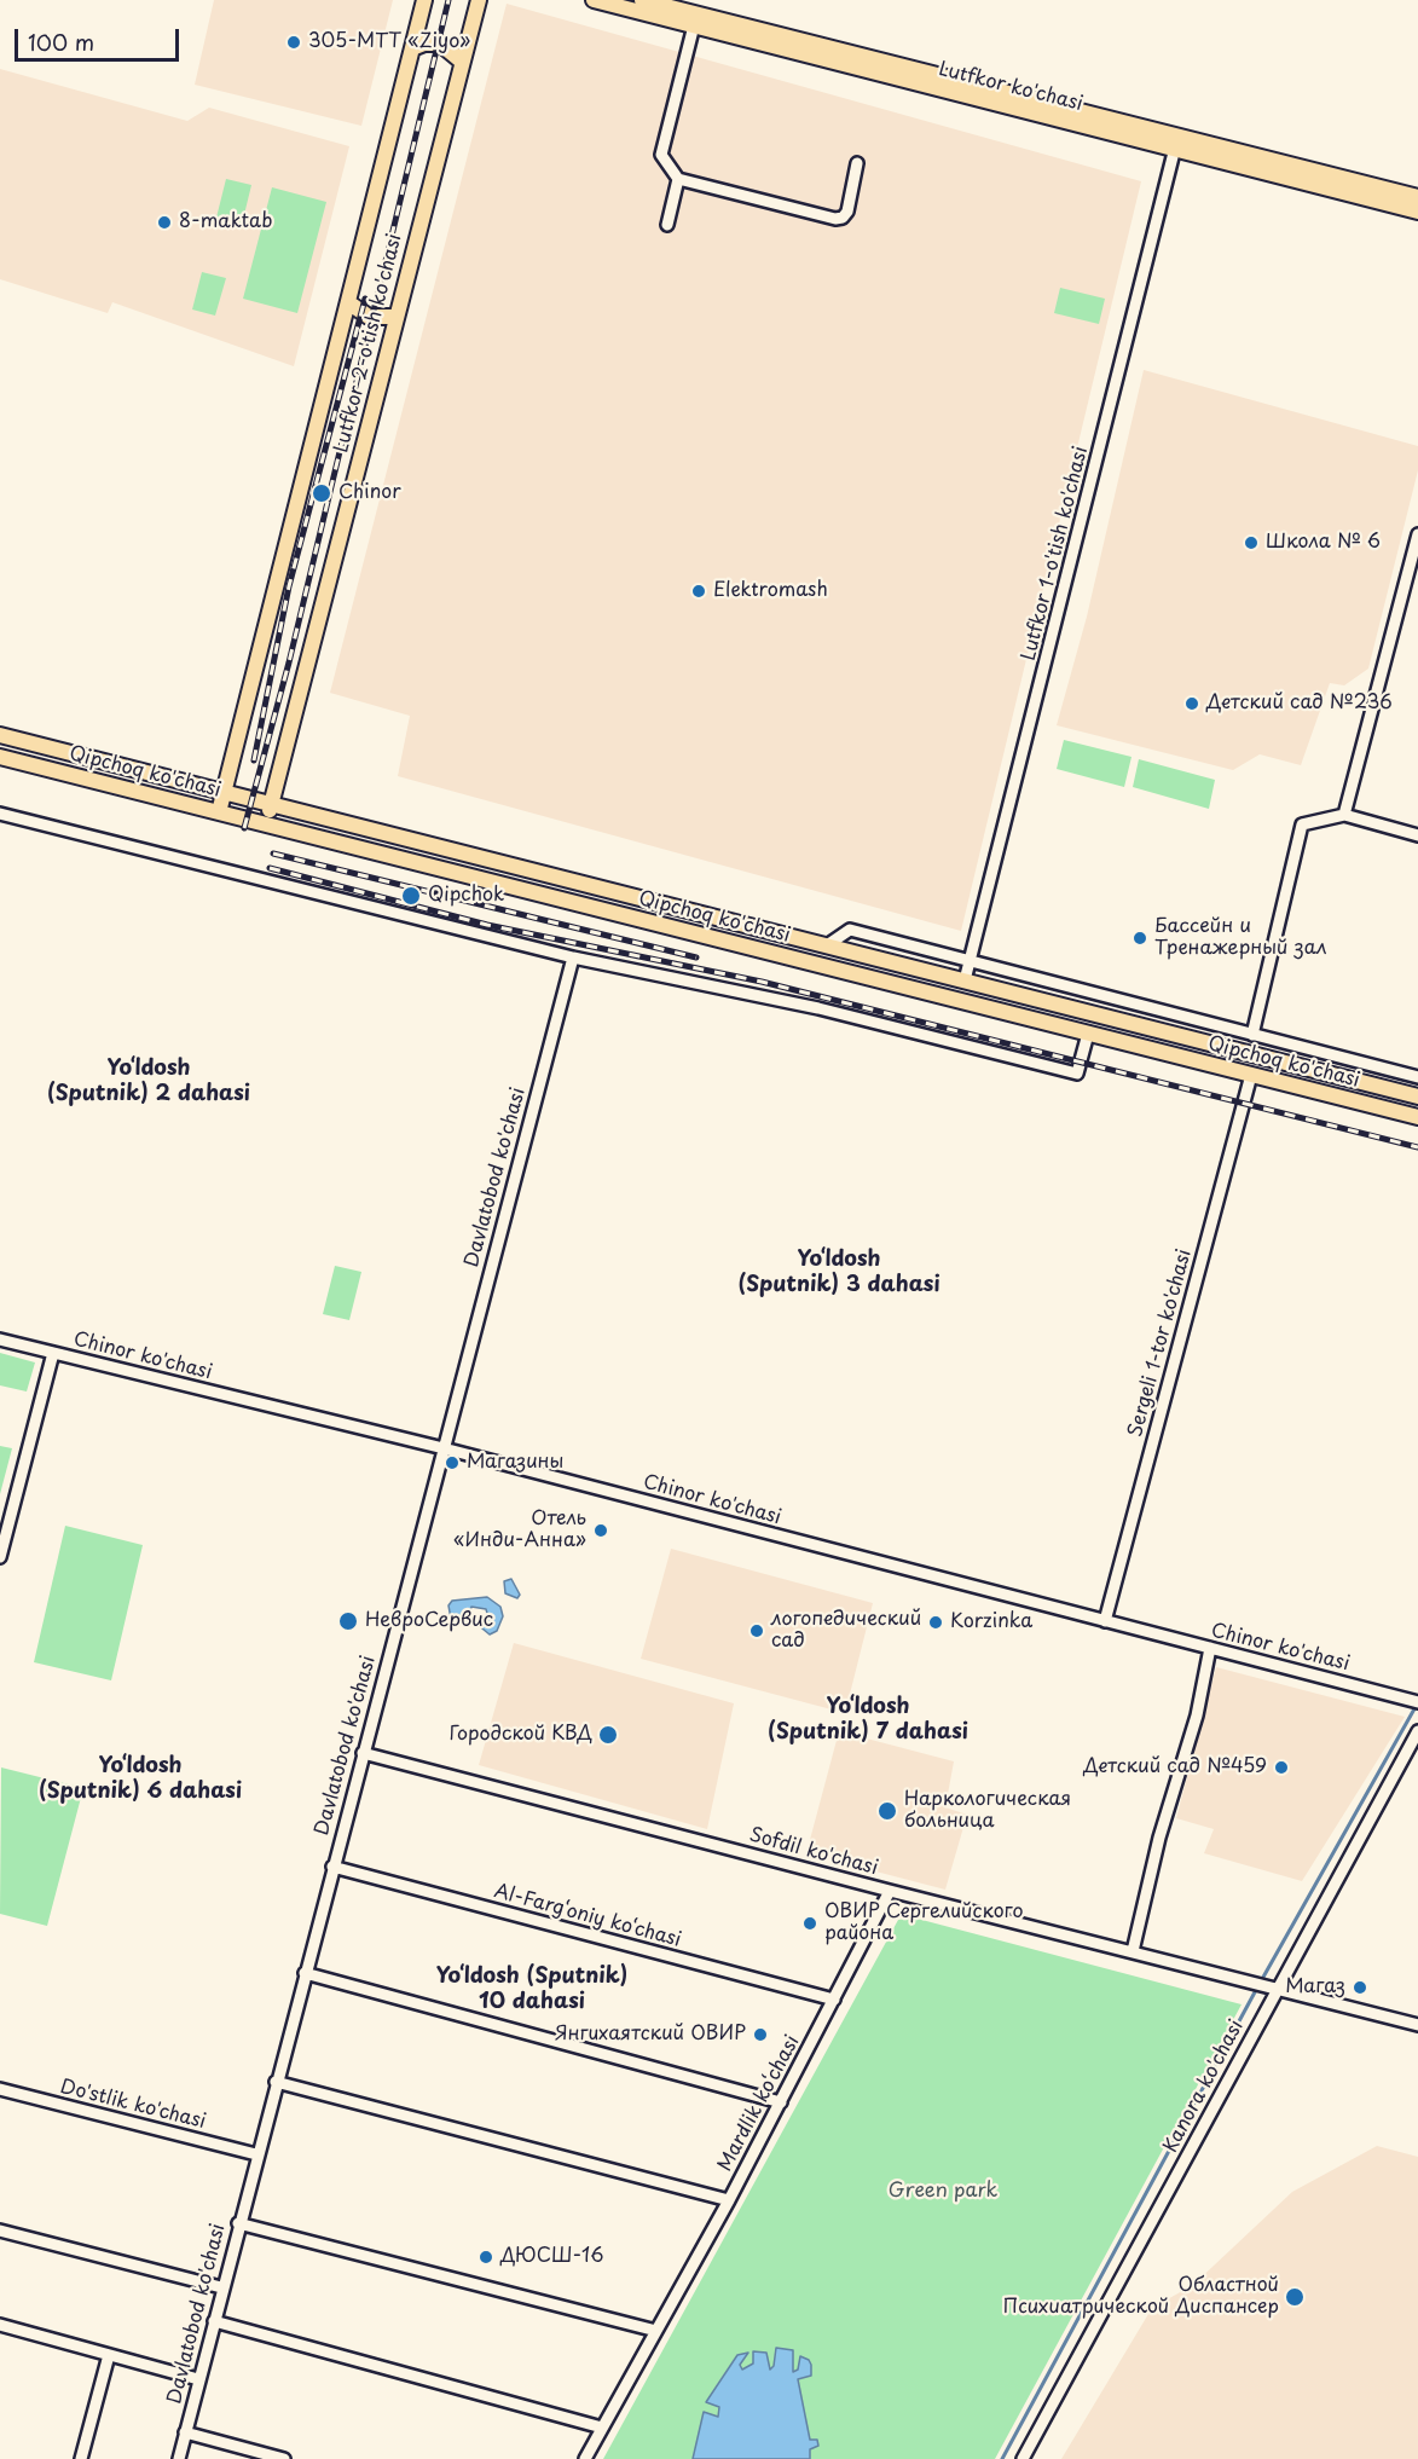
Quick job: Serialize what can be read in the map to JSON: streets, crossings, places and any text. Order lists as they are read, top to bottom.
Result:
{
  "streets": {
    "main road": ["Lutfkor ko'chasi", "Lutfkor 2-o'tish ko'chasi", "Qipchoq ko'chasi"],
    "street": [
      "Lutfkor 1-o'tish ko'chasi",
      "Davlatobod ko'chasi",
      "Sergeli 1-tor ko'chasi",
      "Chinor ko'chasi",
      "Sofdil ko'chasi",
      "Al-Farg‘oniy ko‘chasi",
      "Kanora ko'chasi",
      "Mardlik ko‘chasi",
      "Do'stlik ko'chasi"
    ]
  },
  "crossings": [
    ["Lutfkor ko'chasi", "Lutfkor 1-o'tish ko'chasi"],
    ["Lutfkor 2-o'tish ko'chasi", "Qipchoq ko'chasi"],
    ["Lutfkor 1-o'tish ko'chasi", "Qipchoq ko'chasi"],
    ["Qipchoq ko'chasi", "Sergeli 1-tor ko'chasi"],
    ["Davlatobod ko'chasi", "Chinor ko'chasi"],
    ["Davlatobod ko'chasi", "Sofdil ko'chasi"],
    ["Davlatobod ko'chasi", "Al-Farg‘oniy ko‘chasi"],
    ["Davlatobod ko'chasi", "Do'stlik ko'chasi"],
    ["Sergeli 1-tor ko'chasi", "Chinor ko'chasi"],
    ["Sofdil ko'chasi", "Kanora ko'chasi"],
    ["Sofdil ko'chasi", "Mardlik ko‘chasi"],
    ["Al-Farg‘oniy ko‘chasi", "Mardlik ko‘chasi"]
  ],
  "districts": [
    "Yo‘ldosh (Sputnik) 2 dahasi",
    "Yo‘ldosh (Sputnik) 3 dahasi",
    "Yo‘ldosh (Sputnik) 7 dahasi",
    "Yo‘ldosh (Sputnik) 6 dahasi",
    "Yo‘ldosh (Sputnik) 10 dahasi"
  ],
  "parks": ["Green park"],
  "places": [
    "305-MTT «Ziyo»",
    "8-maktab",
    "Chinor",
    "Школа № 6",
    "Elektromash",
    "Детский сад №236",
    "Qipchok",
    "Бассейн и Тренажерный зал",
    "Магазины",
    "Отель «Инди-Анна»",
    "НевроСервис",
    "Korzinka",
    "логопедический сад",
    "Городской КВД",
    "Детский сад №459",
    "Наркологическая больница",
    "ОВИР Сергелийского района",
    "Магаз",
    "Янгихаятский ОВИР",
    "ДЮСШ-16",
    "Областной Психиатрической Диспансер"
  ],
  "scale_bar": "100 m"
}
